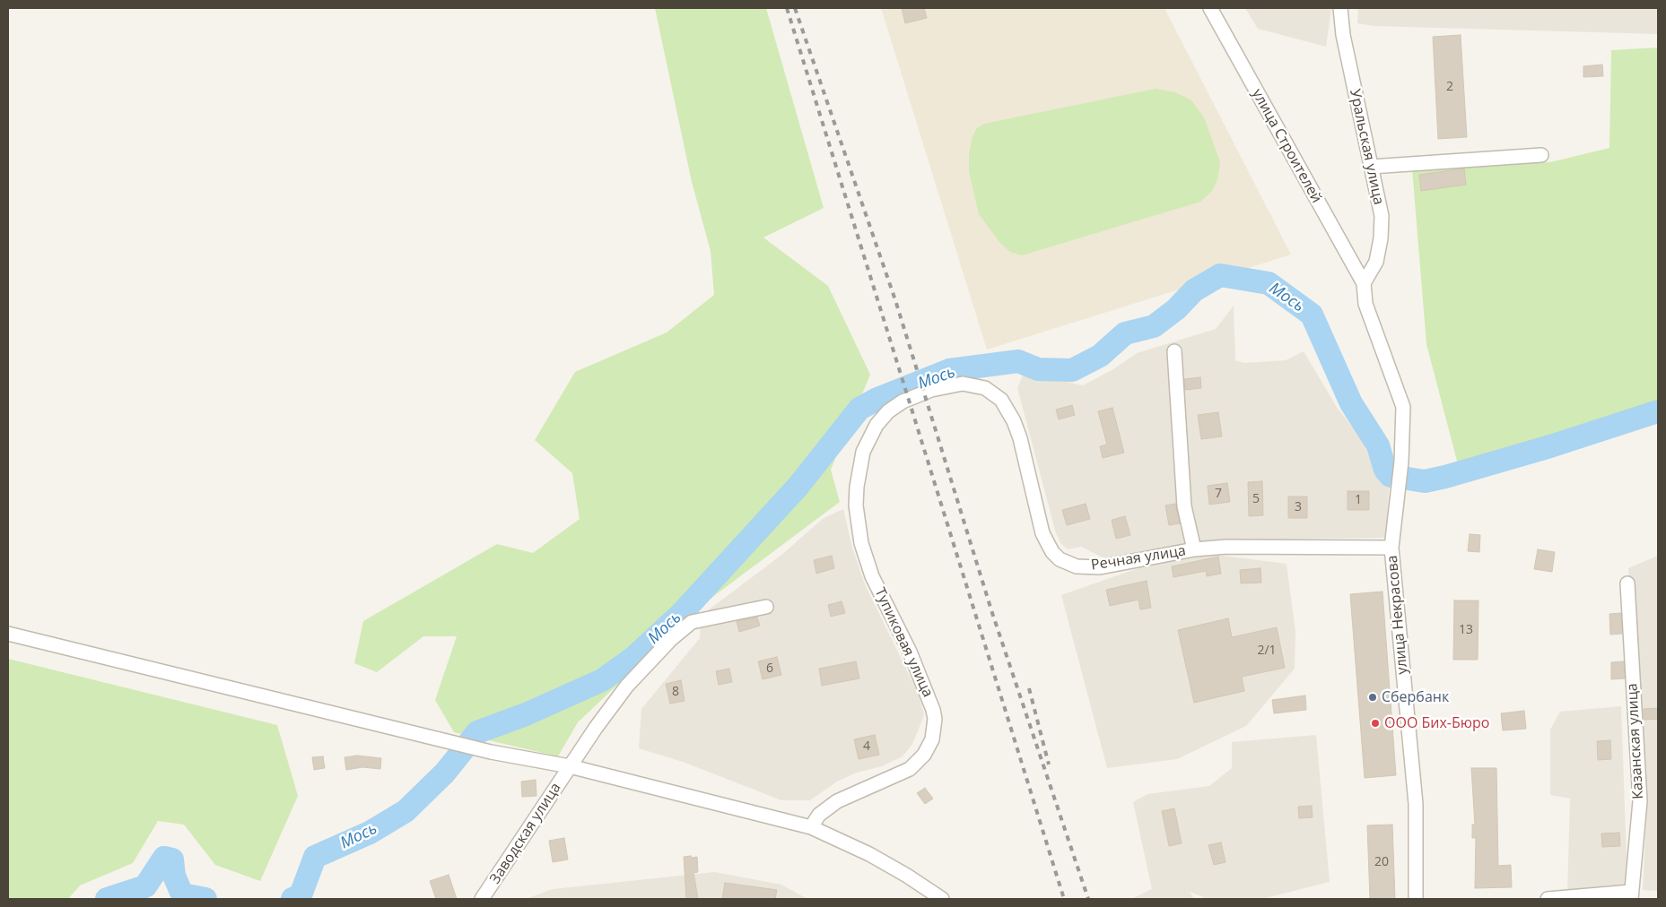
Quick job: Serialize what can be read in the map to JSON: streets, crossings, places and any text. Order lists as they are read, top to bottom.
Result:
{
  "streets": {
    "street": [
      "улица Строителей",
      "Уральская улица",
      "Речная улица",
      "улица Некрасова",
      "Тупиковая улица",
      "Казанская улица",
      "Заводская улица"
    ]
  },
  "crossings": [
    ["улица Строителей", "Уральская улица"],
    ["улица Строителей", "улица Некрасова"],
    ["Уральская улица", "улица Некрасова"],
    ["Речная улица", "улица Некрасова"],
    ["Речная улица", "Тупиковая улица"]
  ],
  "water": ["Мось"],
  "places": ["Сбербанк", "ООО Бих-Бюро"],
  "house_numbers": [
    "2",
    "7",
    "5",
    "1",
    "3",
    "13",
    "2/1",
    "6",
    "8",
    "4",
    "20"
  ]
}
